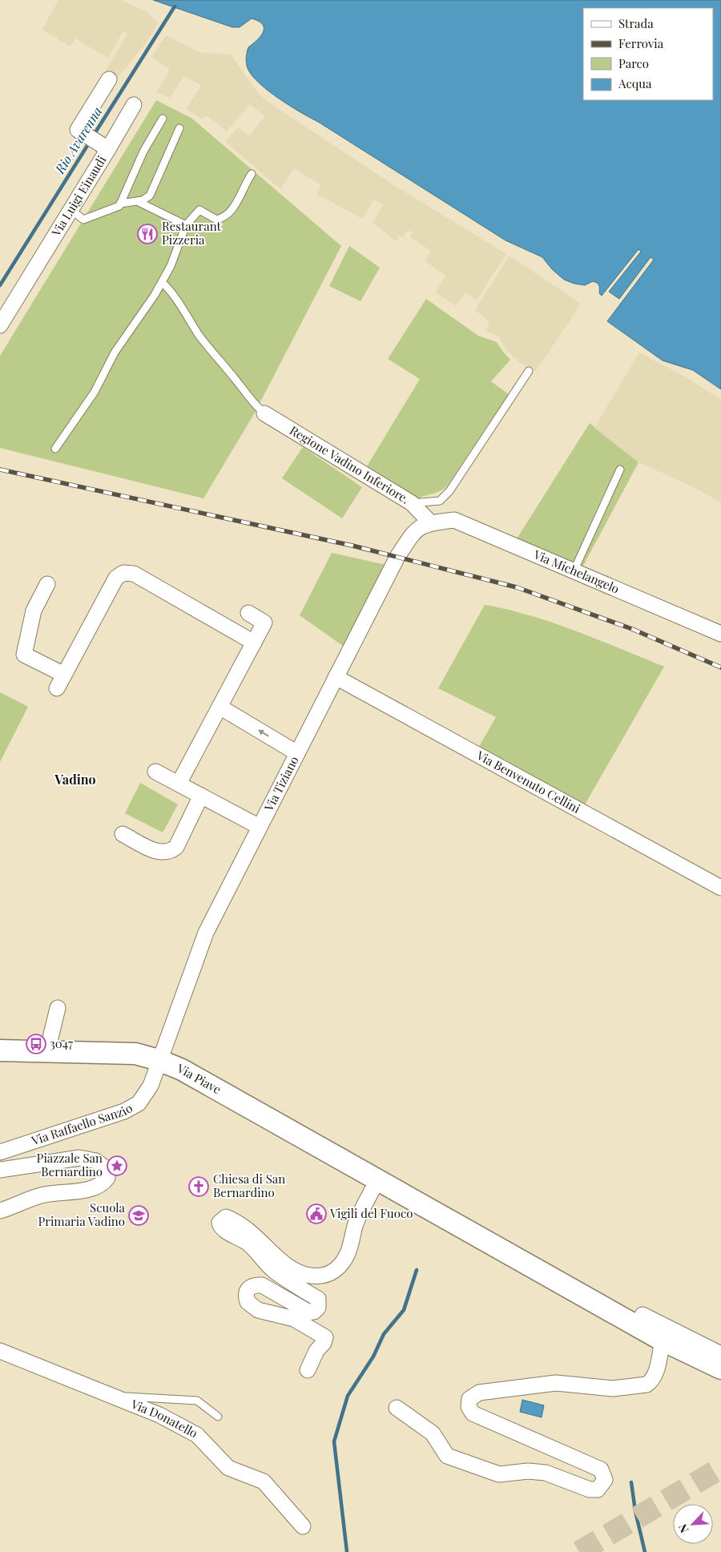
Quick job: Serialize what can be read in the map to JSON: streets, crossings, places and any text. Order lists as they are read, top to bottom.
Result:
{
  "streets": {
    "main road": ["Via Piave"],
    "street": [
      "Via Luigi Einaudi",
      "Regione Vadino Inferiore.",
      "Via Michelangelo",
      "Via Benvenuto Cellini",
      "Via Tiziano",
      "Via Raffaello Sanzio",
      "Via Donatello"
    ]
  },
  "crossings": [
    ["Regione Vadino Inferiore.", "Via Michelangelo"],
    ["Regione Vadino Inferiore.", "Via Tiziano"],
    ["Via Michelangelo", "Via Tiziano"],
    ["Via Benvenuto Cellini", "Via Tiziano"],
    ["Via Tiziano", "Via Piave"],
    ["Via Tiziano", "Via Raffaello Sanzio"],
    ["Via Piave", "Via Raffaello Sanzio"]
  ],
  "districts": ["Vadino"],
  "water": ["Rio Avarenna"],
  "places": {
    "restaurant": ["Restaurant Pizzeria"],
    "bus stop": ["3047"],
    "place": ["Piazzale San Bernardino"],
    "church": ["Chiesa di San Bernardino"],
    "public building": ["Vigili del Fuoco"],
    "school or university": ["Scuola Primaria Vadino"]
  },
  "legend": [
    "Strada",
    "Ferrovia",
    "Parco",
    "Acqua"
  ],
  "north": "bottom left"
}
